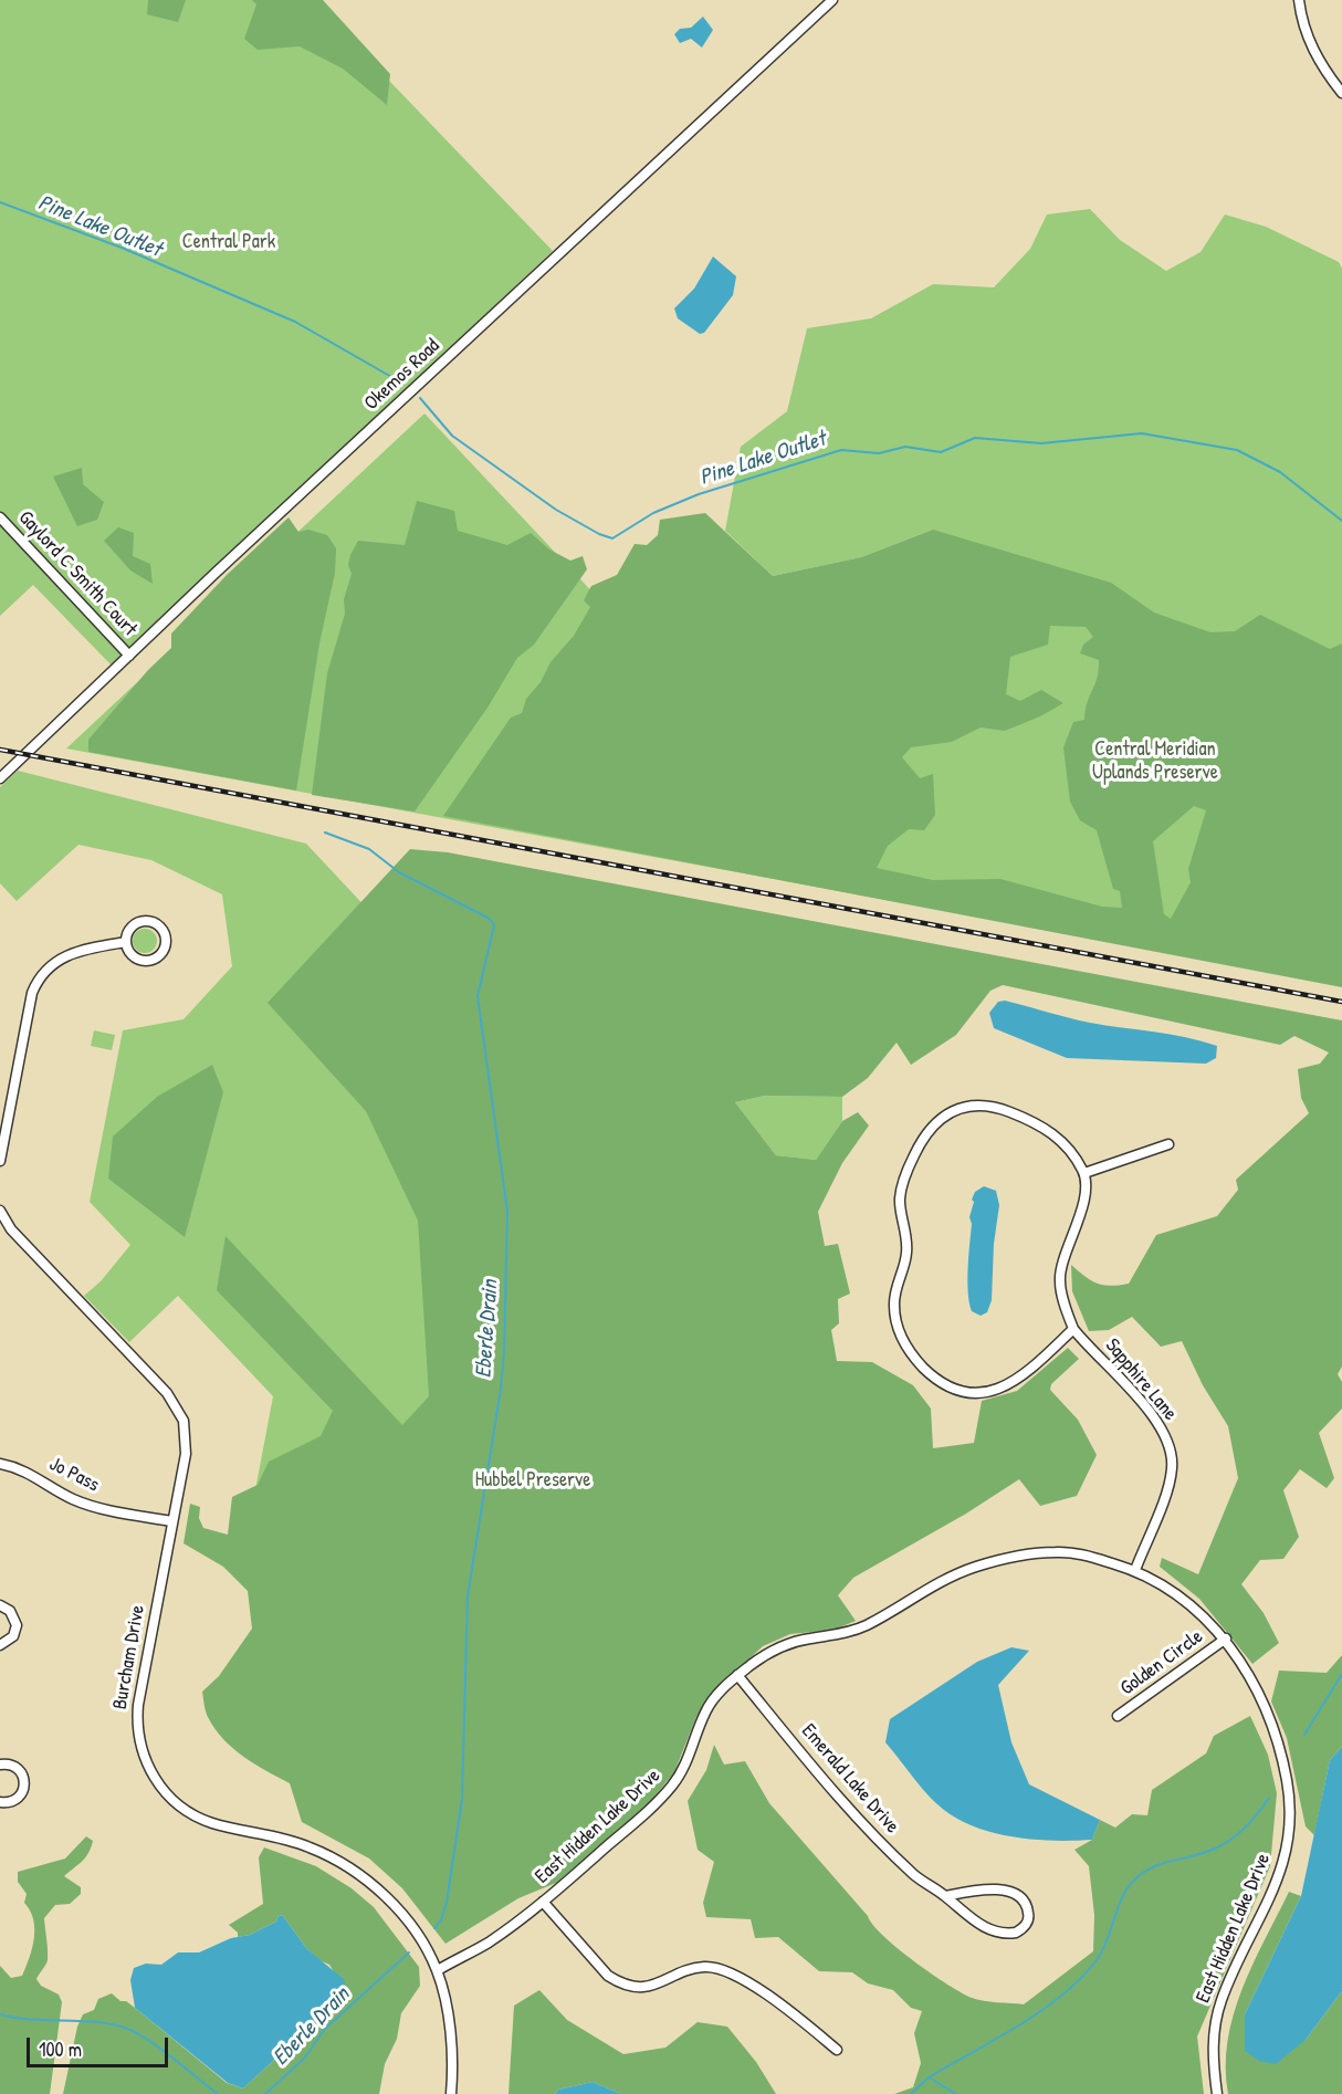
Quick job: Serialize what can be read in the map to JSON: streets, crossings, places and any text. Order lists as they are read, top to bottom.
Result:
{
  "streets": {
    "street": [
      "Okemos Road",
      "Gaylord C Smith Court",
      "Sapphire Lane",
      "Jo Pass",
      "Burcham Drive",
      "Golden Circle",
      "Emerald Lake Drive",
      "East Hidden Lake Drive"
    ]
  },
  "crossings": [
    ["Okemos Road", "Gaylord C Smith Court"],
    ["Sapphire Lane", "East Hidden Lake Drive"],
    ["Jo Pass", "Burcham Drive"],
    ["Burcham Drive", "East Hidden Lake Drive"],
    ["Golden Circle", "East Hidden Lake Drive"],
    ["Emerald Lake Drive", "East Hidden Lake Drive"]
  ],
  "water": ["Pine Lake Outlet", "Eberle Drain"],
  "parks": ["Central Park", "Central Meridian Uplands Preserve", "Hubbel Preserve"],
  "scale_bar": "100 m"
}
